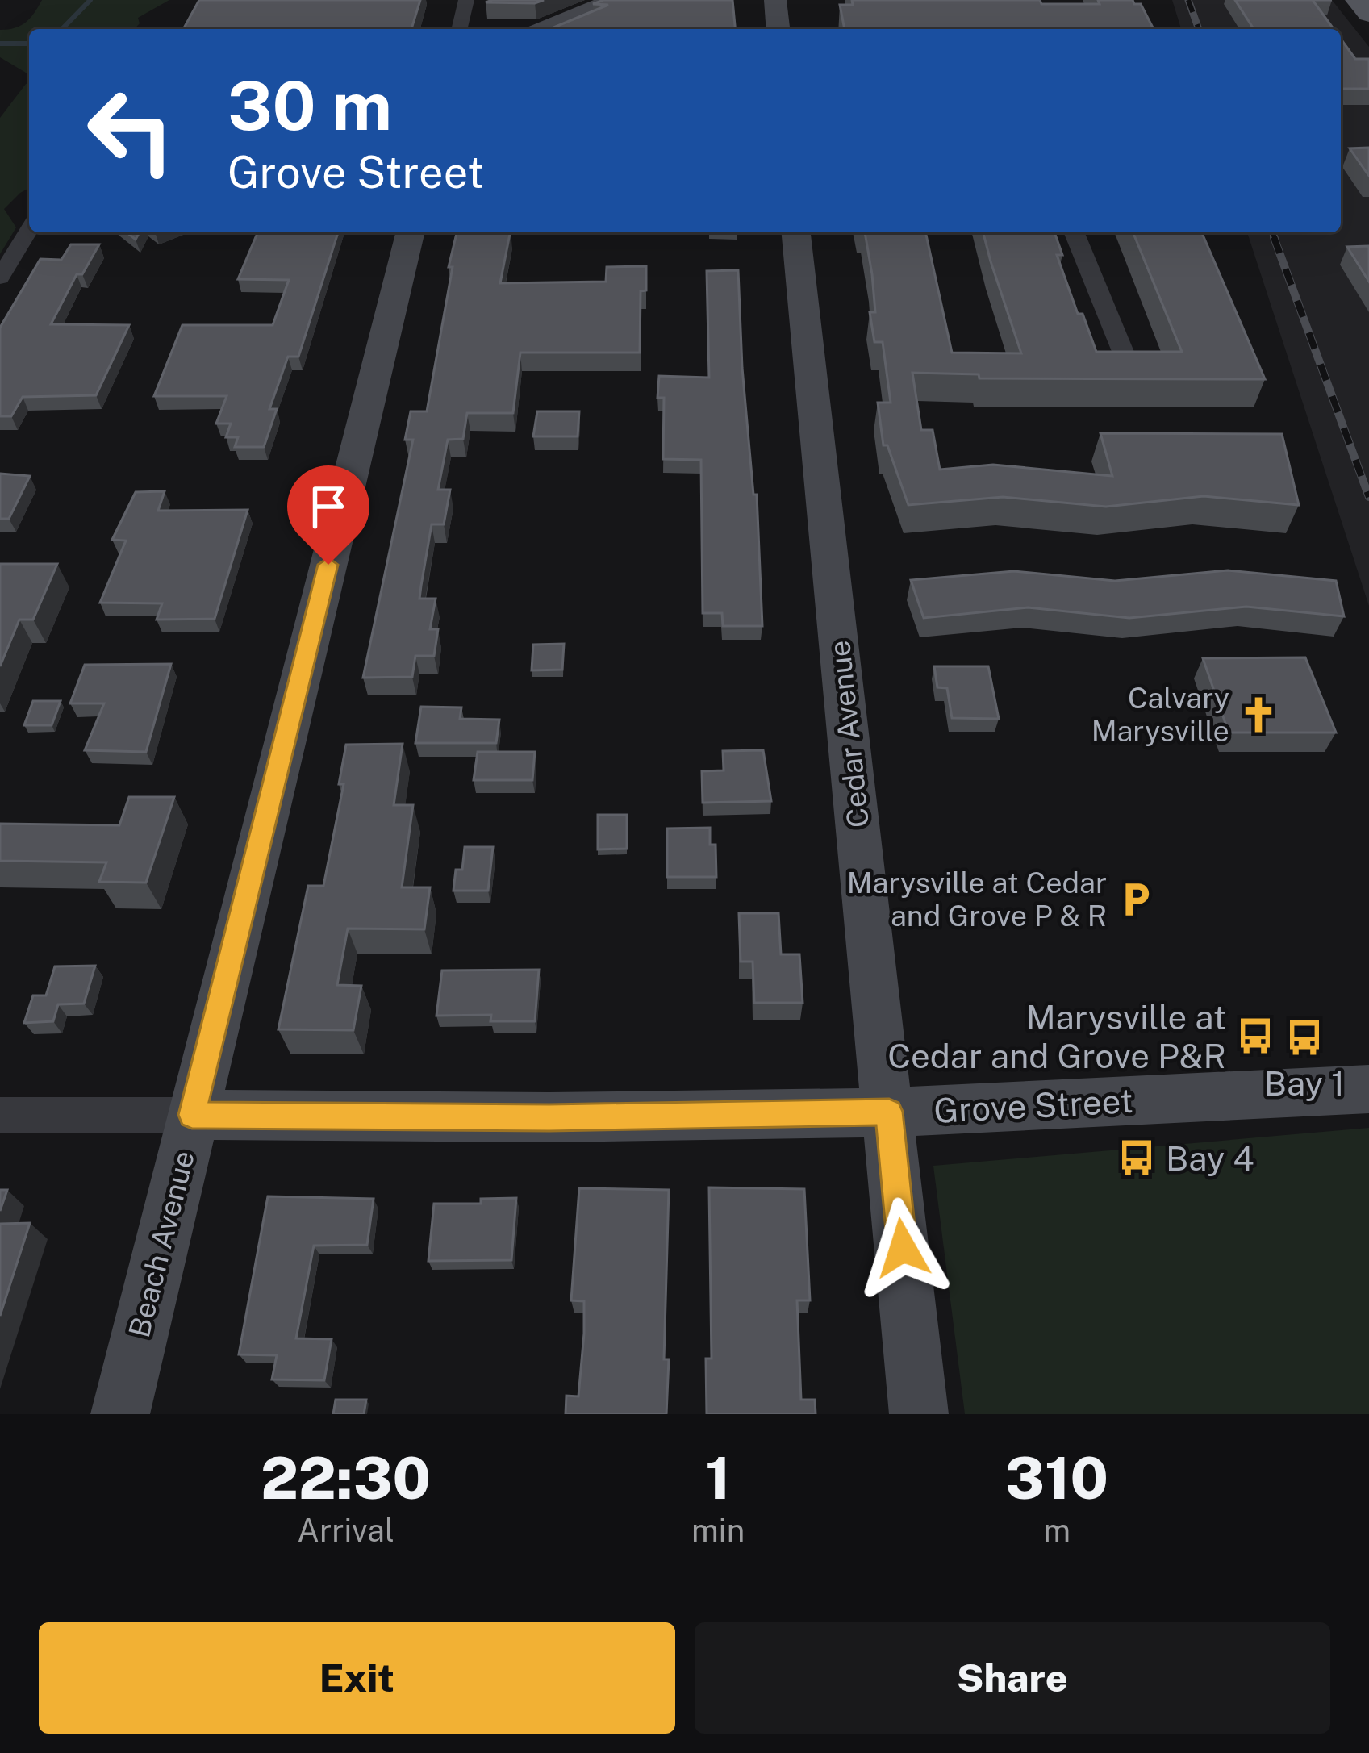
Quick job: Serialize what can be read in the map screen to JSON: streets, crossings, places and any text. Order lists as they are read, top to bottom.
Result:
{
  "streets": {
    "street": ["Cedar Avenue", "Grove Street", "Beach Avenue"]
  },
  "crossings": [
    ["Cedar Avenue", "Grove Street"],
    ["Grove Street", "Beach Avenue"]
  ],
  "places": {
    "church": ["Calvary Marysville"],
    "parking": ["Marysville at Cedar and Grove P & R"],
    "bus stop": ["Marysville at Cedar and Grove P&R", "Bay 1", "Bay 4"]
  },
  "page": {
    "turn": ["30 m", "Grove Street"],
    "eta": [
      "22:30",
      "Arrival",
      "1",
      "min",
      "310",
      "m"
    ],
    "buttons": ["Exit", "Share"]
  }
}
